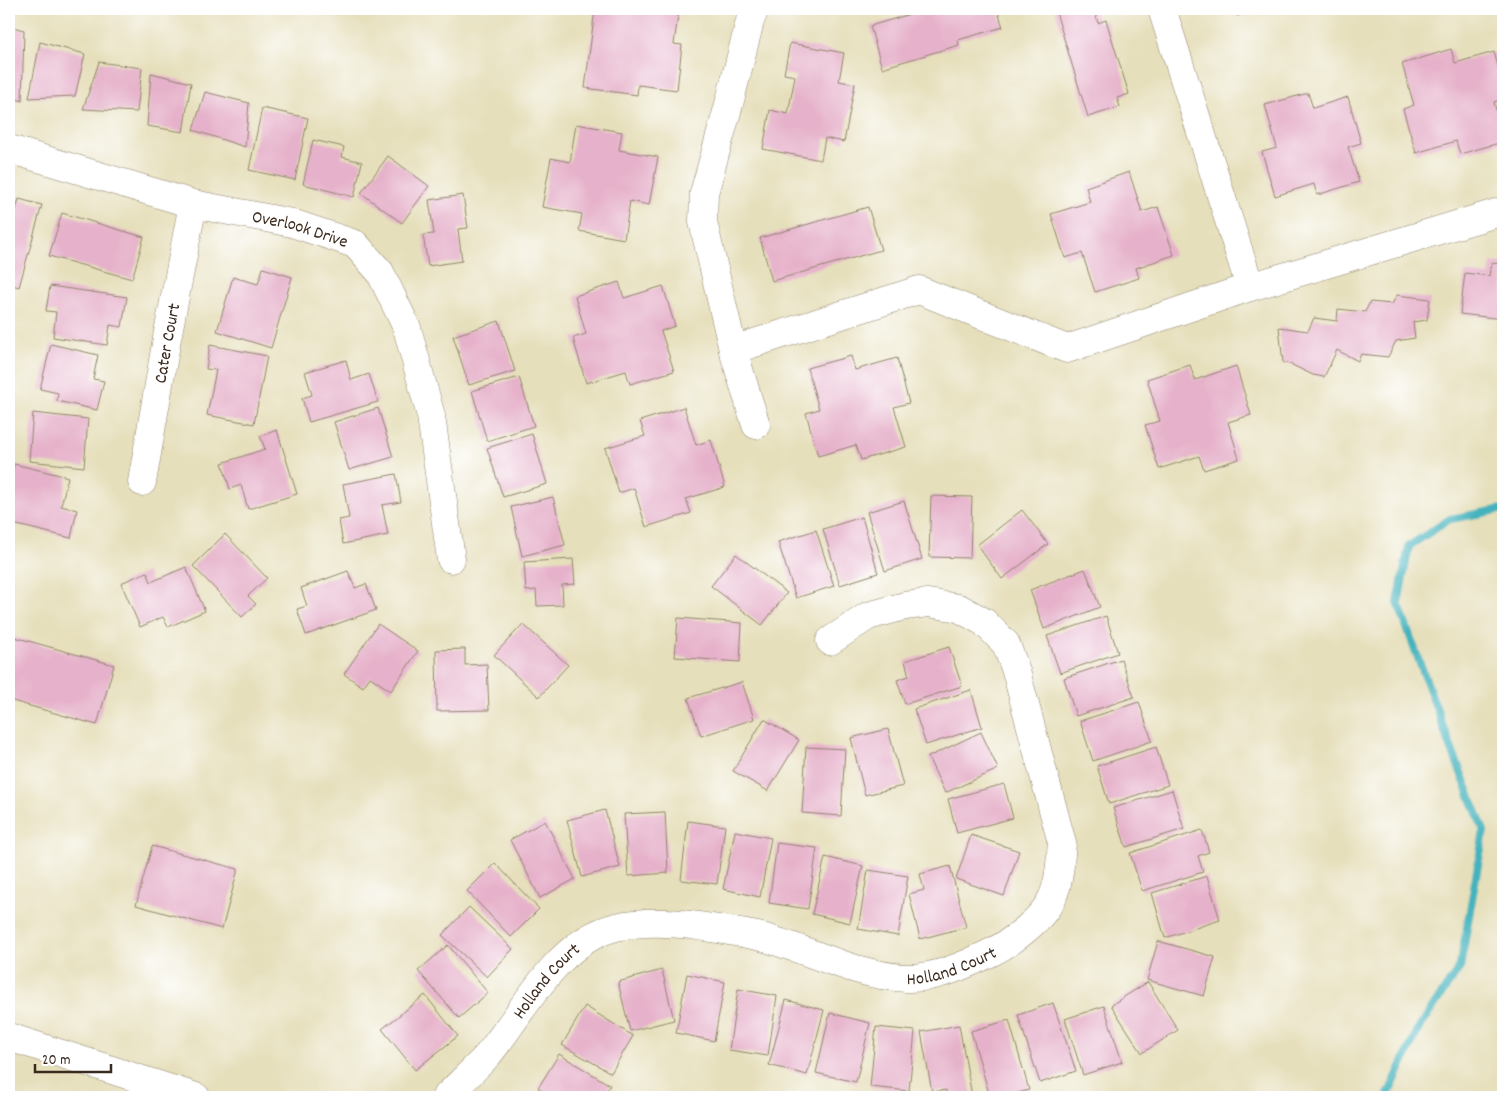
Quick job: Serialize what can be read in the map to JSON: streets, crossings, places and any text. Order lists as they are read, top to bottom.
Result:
{
  "streets": {
    "street": ["Overlook Drive", "Cater Court", "Holland Court"]
  },
  "crossings": [
    ["Overlook Drive", "Cater Court"]
  ],
  "scale_bar": "20 m"
}
